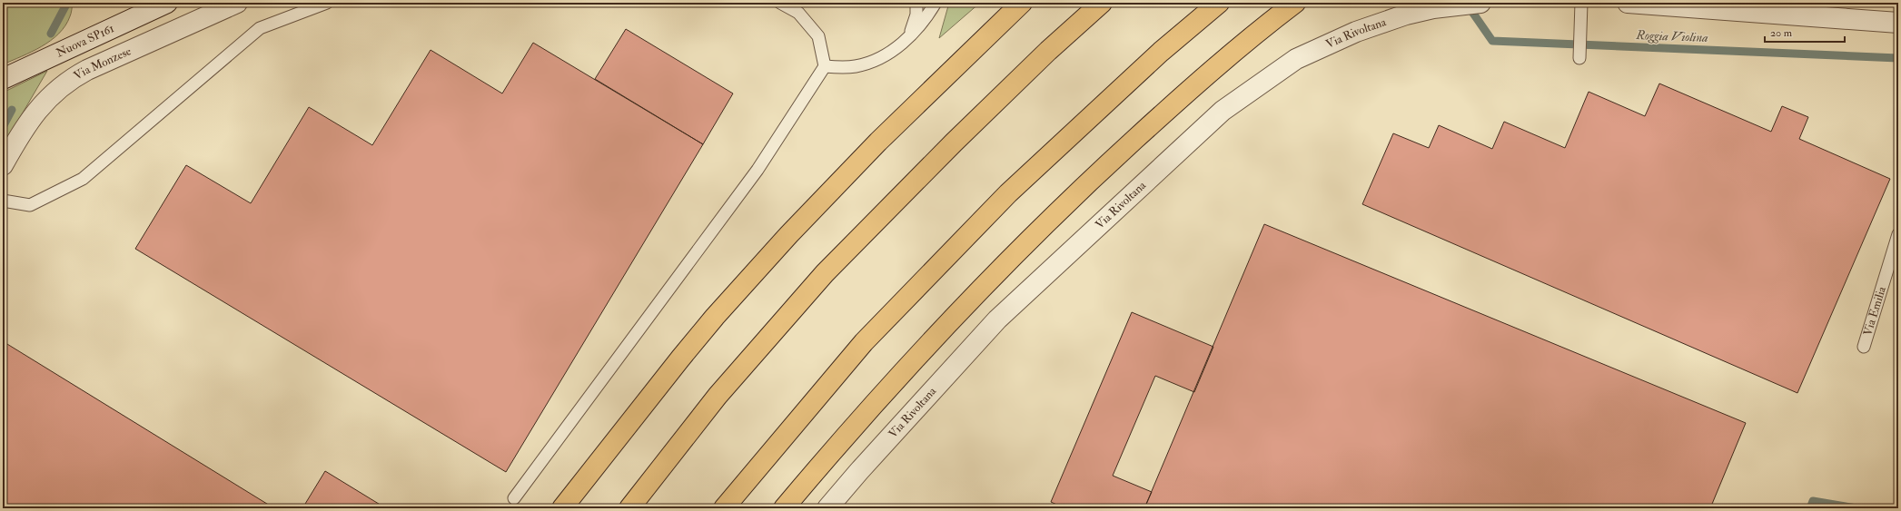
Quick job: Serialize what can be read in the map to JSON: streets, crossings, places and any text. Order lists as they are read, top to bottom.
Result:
{
  "streets": {
    "street": ["Via Rivoltana", "Nuova SP161", "Via Monzese"],
    "lane": ["Via Emilia"]
  },
  "water": ["Roggia Violina"],
  "scale_bar": "20 m"
}
